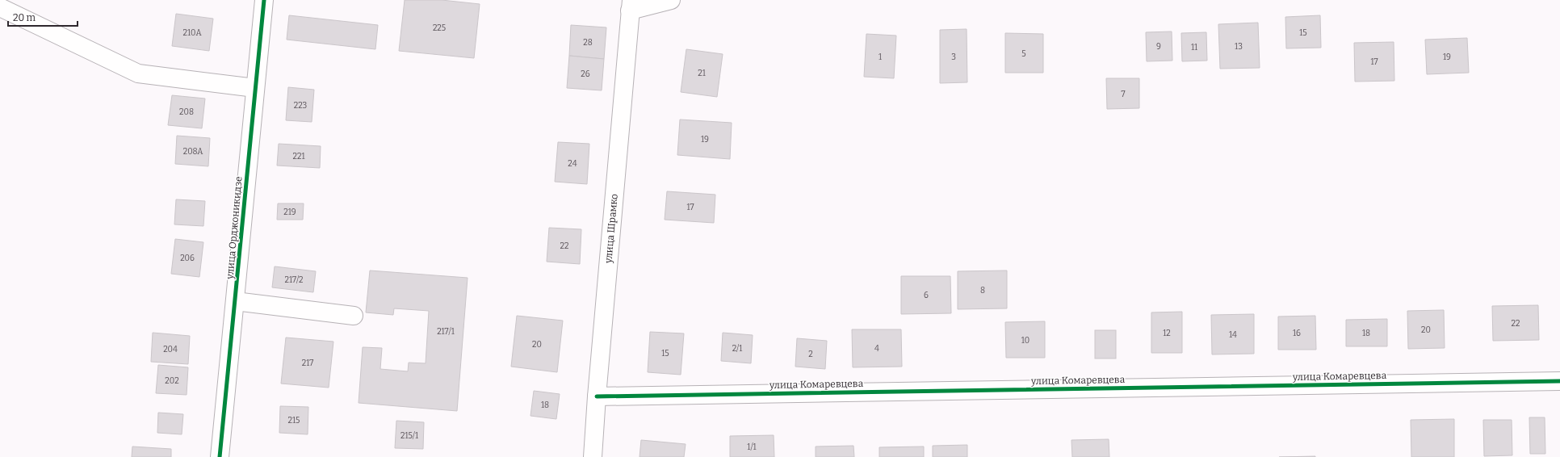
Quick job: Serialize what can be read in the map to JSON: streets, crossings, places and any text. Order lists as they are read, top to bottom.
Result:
{
  "streets": {
    "street": ["улица Орджоникидзе", "улица Шрамко", "улица Комаревцева"]
  },
  "crossings": [
    ["улица Шрамко", "улица Комаревцева"]
  ],
  "house_numbers": [
    "225",
    "210А",
    "15",
    "28",
    "9",
    "13",
    "11",
    "5",
    "1",
    "3",
    "19",
    "17",
    "21",
    "26",
    "7",
    "223",
    "208",
    "19",
    "208А",
    "221",
    "24",
    "17",
    "219",
    "22",
    "206",
    "217/2",
    "8",
    "6",
    "22",
    "20",
    "217/1",
    "12",
    "16",
    "18",
    "14",
    "10",
    "20",
    "2/1",
    "4",
    "204",
    "15",
    "2",
    "217",
    "202",
    "18",
    "215",
    "215/1",
    "1/1"
  ],
  "scale_bar": "20 m"
}
